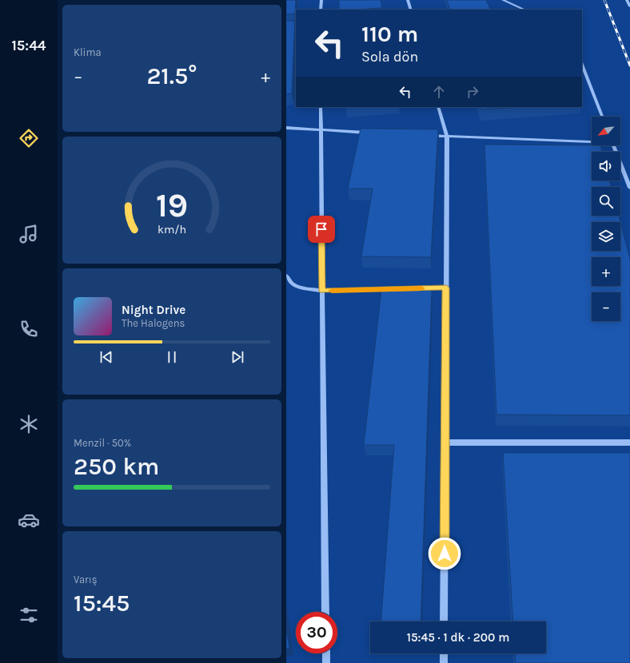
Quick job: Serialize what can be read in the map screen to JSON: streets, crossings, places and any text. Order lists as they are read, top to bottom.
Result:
{
  "north": "bottom left",
  "page": {
    "tabs": "15:44",
    "tile": [
      "Klima",
      ["Menzil · 50%", "250 km"],
      ["Varış", "15:45"]
    ],
    "turn": ["110 m", "Sola dön"],
    "heat": ["−", "21.5°", "+"],
    "map_buttons": ["+", "−"],
    "song": ["Night Drive", "The Halogens"],
    "limit": "30",
    "trip": "15:45 · 1 dk · 200 m",
    "gauge": ["19", "km/h"]
  }
}
